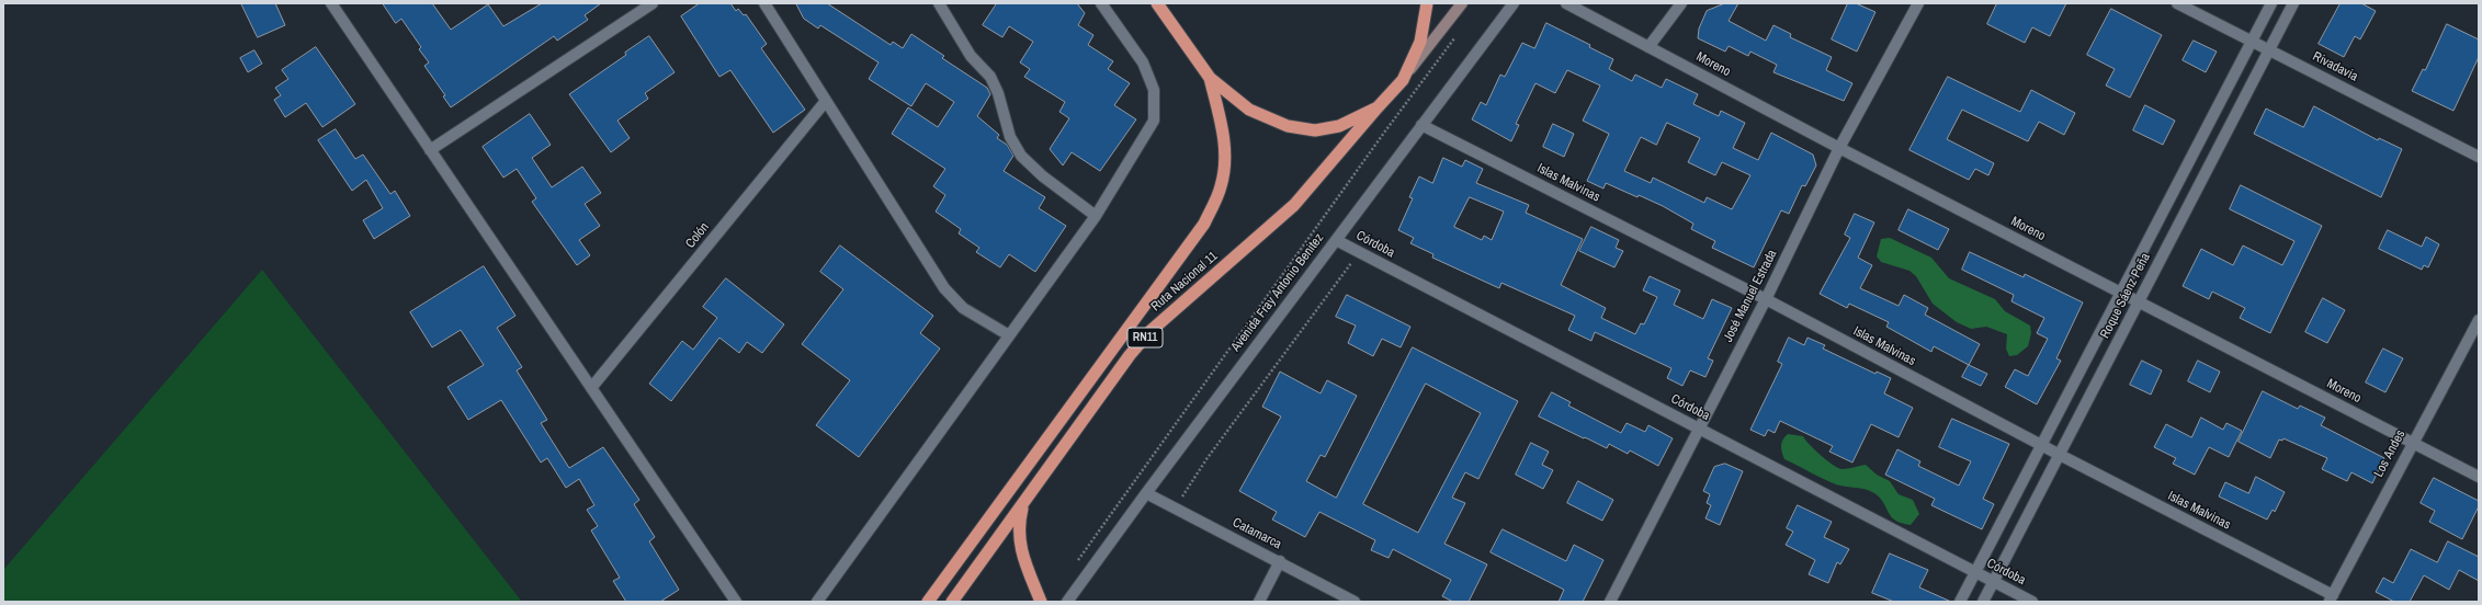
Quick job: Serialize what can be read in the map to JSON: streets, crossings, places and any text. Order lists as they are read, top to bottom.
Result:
{
  "streets": {
    "highway": ["Ruta Nacional 11", "RN11"],
    "street": [
      "Moreno",
      "Rivadavia",
      "Islas Malvinas",
      "Colón",
      "Córdoba",
      "Avenida Fray Antonio Benitez",
      "José Manuel Estrada",
      "Roque Sáenz Peña",
      "Los Andes",
      "Catamarca"
    ]
  },
  "crossings": [
    ["Moreno", "José Manuel Estrada"],
    ["Moreno", "Roque Sáenz Peña"],
    ["Moreno", "Los Andes"],
    ["Rivadavia", "Roque Sáenz Peña"],
    ["Islas Malvinas", "Avenida Fray Antonio Benitez"],
    ["Islas Malvinas", "José Manuel Estrada"],
    ["Islas Malvinas", "Roque Sáenz Peña"],
    ["Islas Malvinas", "Los Andes"],
    ["Córdoba", "Avenida Fray Antonio Benitez"],
    ["Córdoba", "José Manuel Estrada"],
    ["Córdoba", "Roque Sáenz Peña"],
    ["Avenida Fray Antonio Benitez", "Catamarca"]
  ]
}
